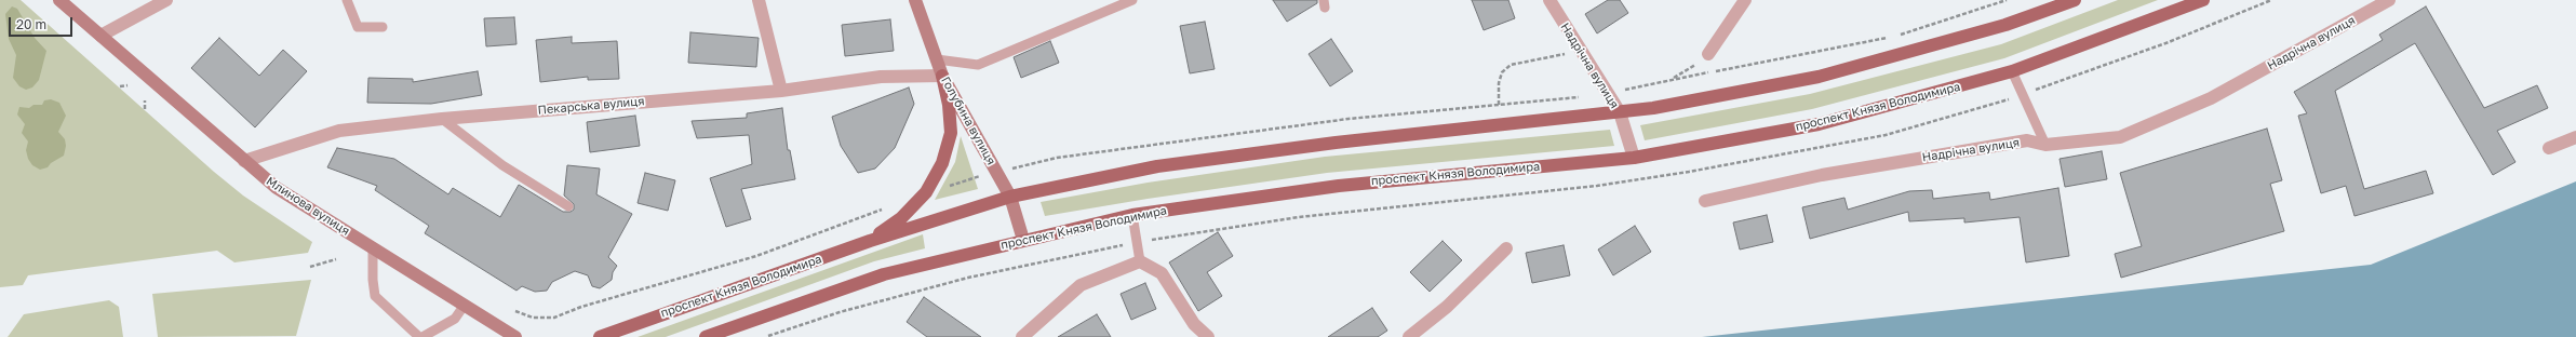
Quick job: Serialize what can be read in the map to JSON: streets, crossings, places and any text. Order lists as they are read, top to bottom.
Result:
{
  "streets": {
    "main road": ["проспект Князя Володимира"],
    "street": [
      "Надрічна вулиця",
      "Пекарська вулиця",
      "Голубина вулиця",
      "Млинова вулиця"
    ]
  },
  "crossings": [
    ["Надрічна вулиця", "проспект Князя Володимира"],
    ["Пекарська вулиця", "Голубина вулиця"],
    ["Пекарська вулиця", "Млинова вулиця"],
    ["проспект Князя Володимира", "Голубина вулиця"]
  ],
  "scale_bar": "20 m"
}
